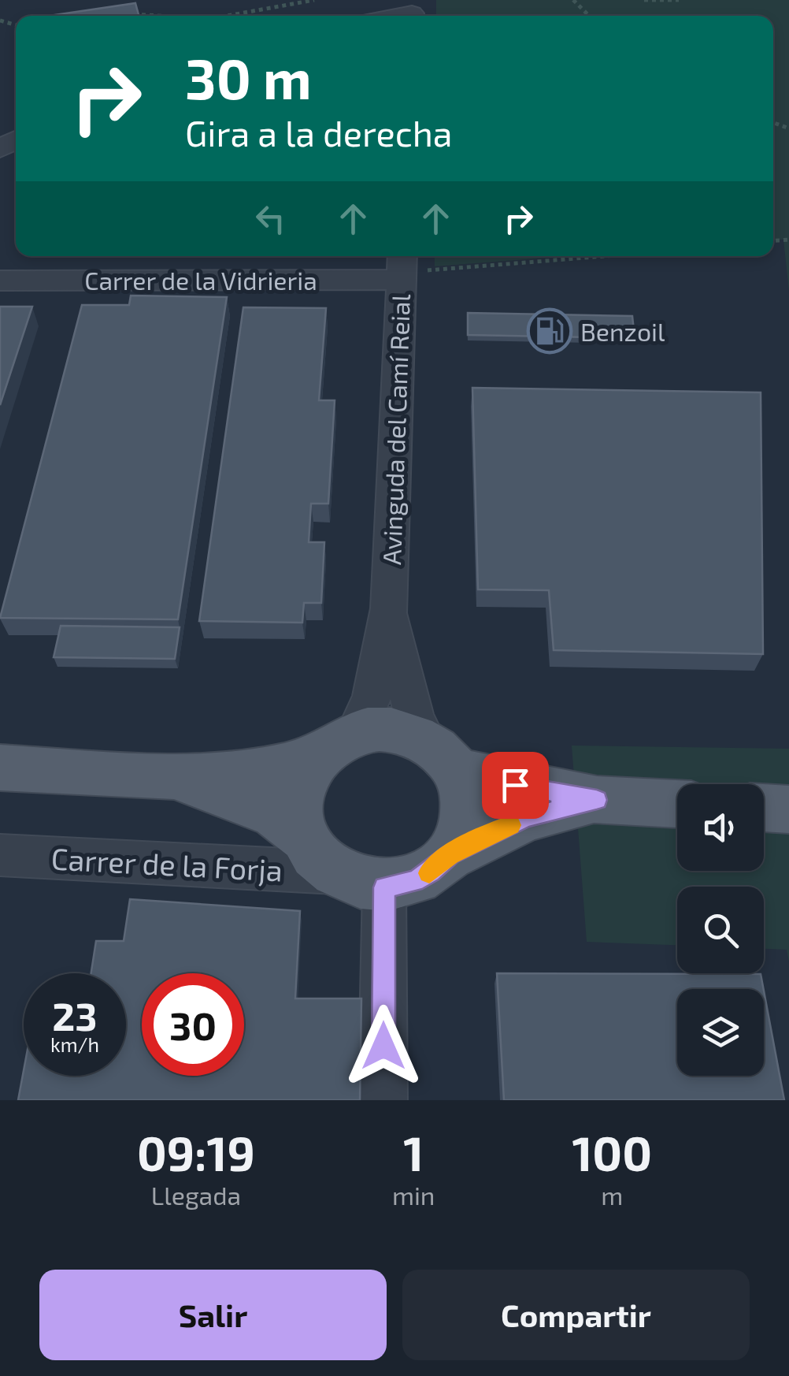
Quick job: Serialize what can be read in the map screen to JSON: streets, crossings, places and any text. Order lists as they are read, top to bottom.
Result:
{
  "streets": {
    "street": ["Carrer de la Vidrieria", "Avinguda del Camí Reial", "Carrer de la Forja"]
  },
  "crossings": [
    ["Carrer de la Vidrieria", "Avinguda del Camí Reial"],
    ["Avinguda del Camí Reial", "Carrer de la Forja"]
  ],
  "places": {
    "fuel station": ["Benzoil"]
  },
  "page": {
    "turn": ["30 m", "Gira a la derecha"],
    "speed": "23 km/h",
    "limit": "30",
    "eta": [
      "09:19",
      "Llegada",
      "1",
      "min",
      "100",
      "m"
    ],
    "buttons": ["Salir", "Compartir"]
  }
}
